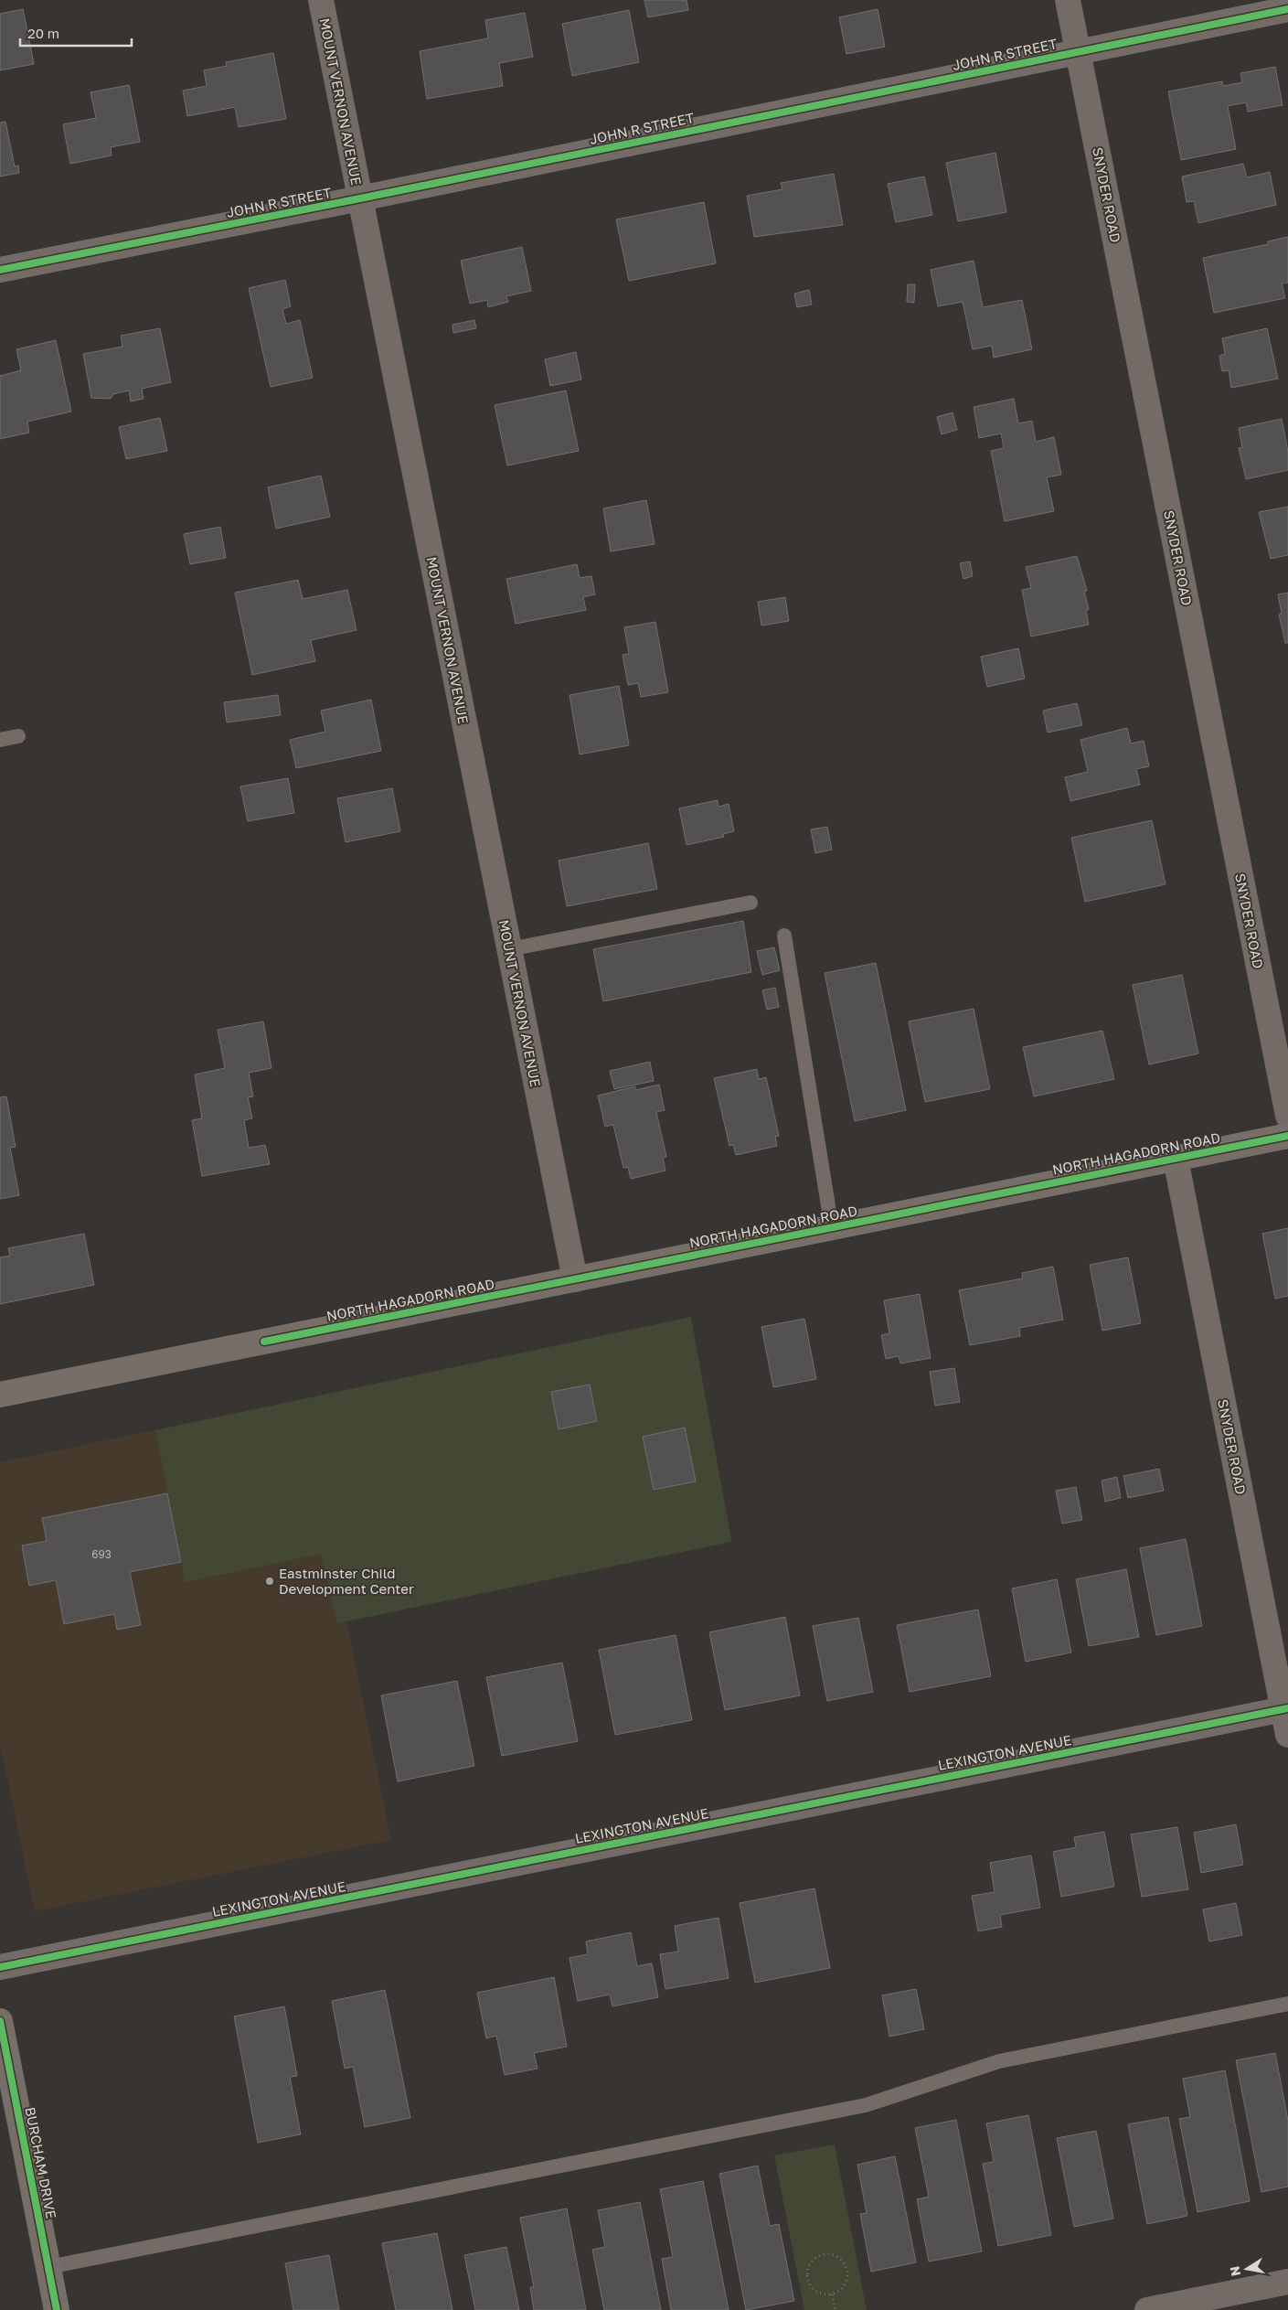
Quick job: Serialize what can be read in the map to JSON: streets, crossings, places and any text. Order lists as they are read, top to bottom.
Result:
{
  "streets": {
    "street": [
      "JOHN R STREET",
      "MOUNT VERNON AVENUE",
      "SNYDER ROAD",
      "NORTH HAGADORN ROAD",
      "LEXINGTON AVENUE",
      "BURCHAM DRIVE"
    ]
  },
  "crossings": [
    ["JOHN R STREET", "MOUNT VERNON AVENUE"],
    ["JOHN R STREET", "SNYDER ROAD"],
    ["MOUNT VERNON AVENUE", "NORTH HAGADORN ROAD"],
    ["SNYDER ROAD", "NORTH HAGADORN ROAD"],
    ["SNYDER ROAD", "LEXINGTON AVENUE"]
  ],
  "places": ["Eastminster Child Development Center"],
  "house_numbers": ["693"],
  "scale_bar": "20 m",
  "north": "left"
}
